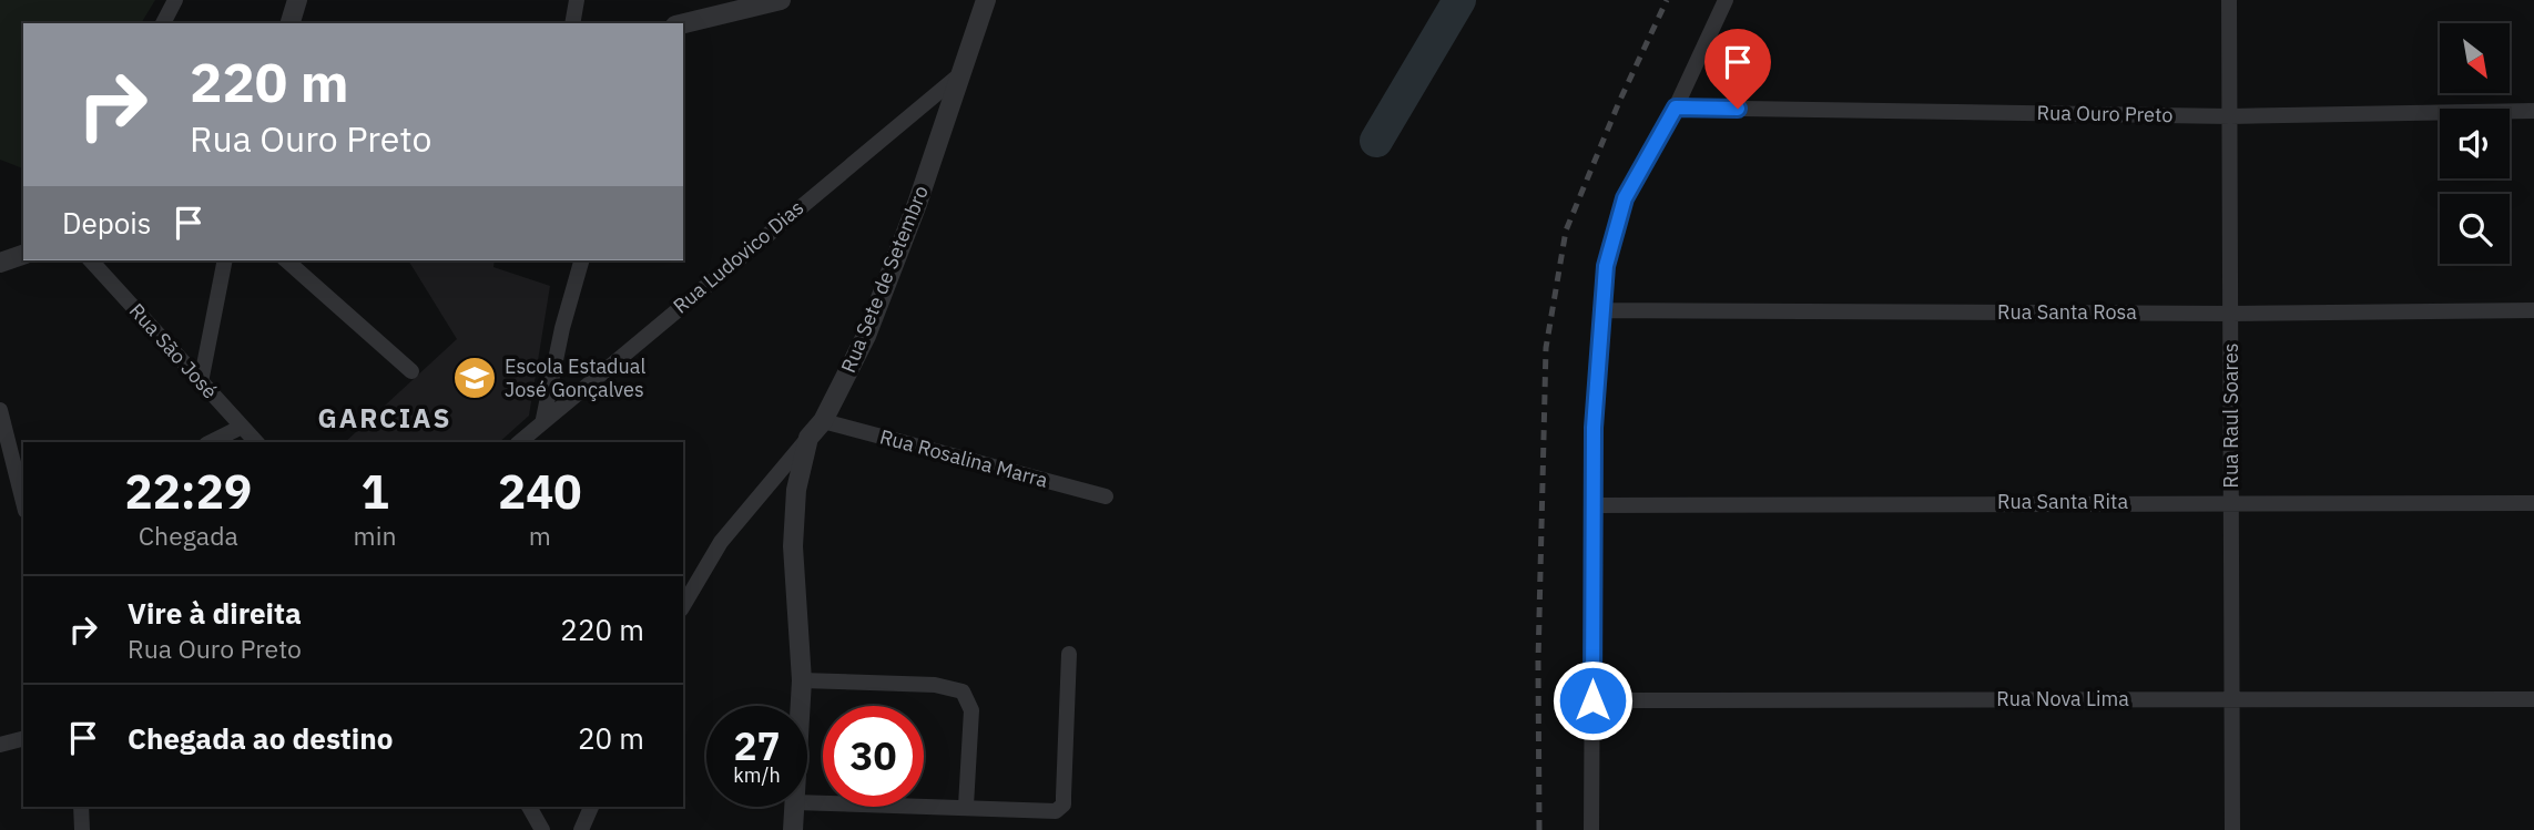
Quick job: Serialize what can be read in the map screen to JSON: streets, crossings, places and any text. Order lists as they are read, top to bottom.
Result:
{
  "streets": {
    "street": [
      "Rua Ouro Preto",
      "Rua Ludovico Dias",
      "Rua Sete de Setembro",
      "Rua Santa Rosa",
      "Rua São José",
      "Rua Raul Soares",
      "Rua Rosalina Marra",
      "Rua Santa Rita",
      "Rua Nova Lima"
    ]
  },
  "crossings": [
    ["Rua Ouro Preto", "Rua Raul Soares"],
    ["Rua Ludovico Dias", "Rua Sete de Setembro"],
    ["Rua Sete de Setembro", "Rua Rosalina Marra"],
    ["Rua Santa Rosa", "Rua Raul Soares"],
    ["Rua Raul Soares", "Rua Santa Rita"],
    ["Rua Raul Soares", "Rua Nova Lima"]
  ],
  "districts": ["GARCIAS"],
  "places": {
    "school or university": ["Escola Estadual José Gonçalves"]
  },
  "north": "bottom right",
  "page": {
    "turn": ["220 m", "Rua Ouro Preto"],
    "then": "Depois",
    "eta": [
      "22:29",
      "Chegada",
      "1",
      "min",
      "240",
      "m"
    ],
    "list": [
      {
        "name": "Vire à direita",
        "note": "Rua Ouro Preto",
        "value": "220 m"
      },
      {
        "name": "Chegada ao destino",
        "value": "20 m"
      }
    ],
    "speed": "27 km/h",
    "limit": "30"
  }
}
